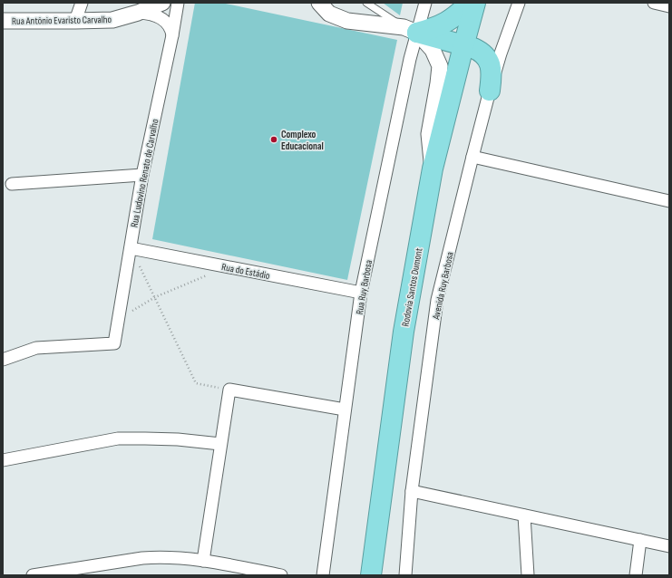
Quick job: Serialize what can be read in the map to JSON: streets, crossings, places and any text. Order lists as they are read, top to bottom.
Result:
{
  "streets": {
    "highway": ["Rodovia Santos Dumont"],
    "street": [
      "Rua Antônio Evaristo Carvalho",
      "Rua Ludovino Renato de Carvalho",
      "Rua do Estádio",
      "Avenida Ruy Barbosa",
      "Rua Ruy Barbosa"
    ]
  },
  "crossings": [
    ["Rua Ludovino Renato de Carvalho", "Rua do Estádio"],
    ["Rua do Estádio", "Rua Ruy Barbosa"]
  ],
  "places": ["Complexo Educacional"]
}
